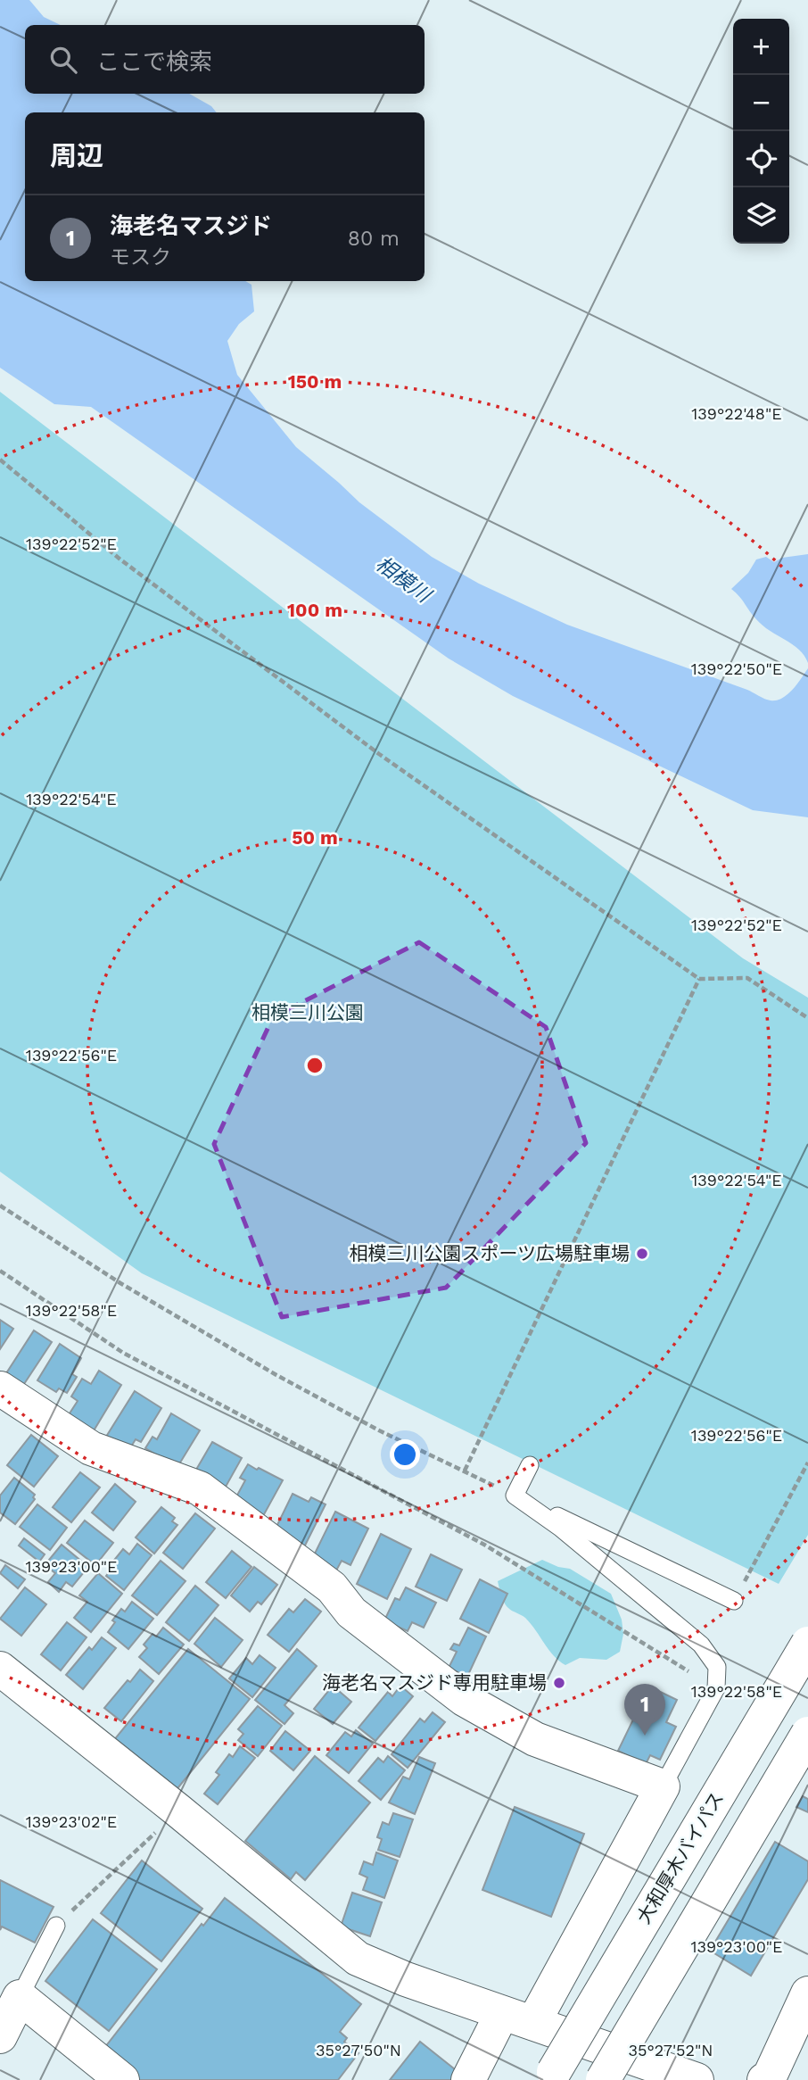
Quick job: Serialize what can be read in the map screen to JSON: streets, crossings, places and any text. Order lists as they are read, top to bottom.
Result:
{
  "streets": {
    "main road": ["大和厚木バイパス"]
  },
  "water": ["相模川"],
  "parks": ["相模三川公園"],
  "places": ["相模三川公園スポーツ広場駐車場", "海老名マスジド専用駐車場"],
  "page": {
    "map_buttons": ["+", "−"],
    "search": "ここで検索",
    "heading": "周辺",
    "list": [
      {
        "mark": "1",
        "name": "海老名マスジド",
        "note": "モスク",
        "value": "80 m"
      }
    ],
    "pins": "1"
  },
  "coordinates": [
    "139°22'48\"E",
    "139°22'52\"E",
    "139°22'50\"E",
    "139°22'54\"E",
    "139°22'56\"E",
    "139°22'58\"E",
    "139°23'00\"E",
    "139°23'02\"E",
    "35°27'50\"N",
    "35°27'52\"N"
  ],
  "rings": ["150 m", "100 m", "50 m"]
}
